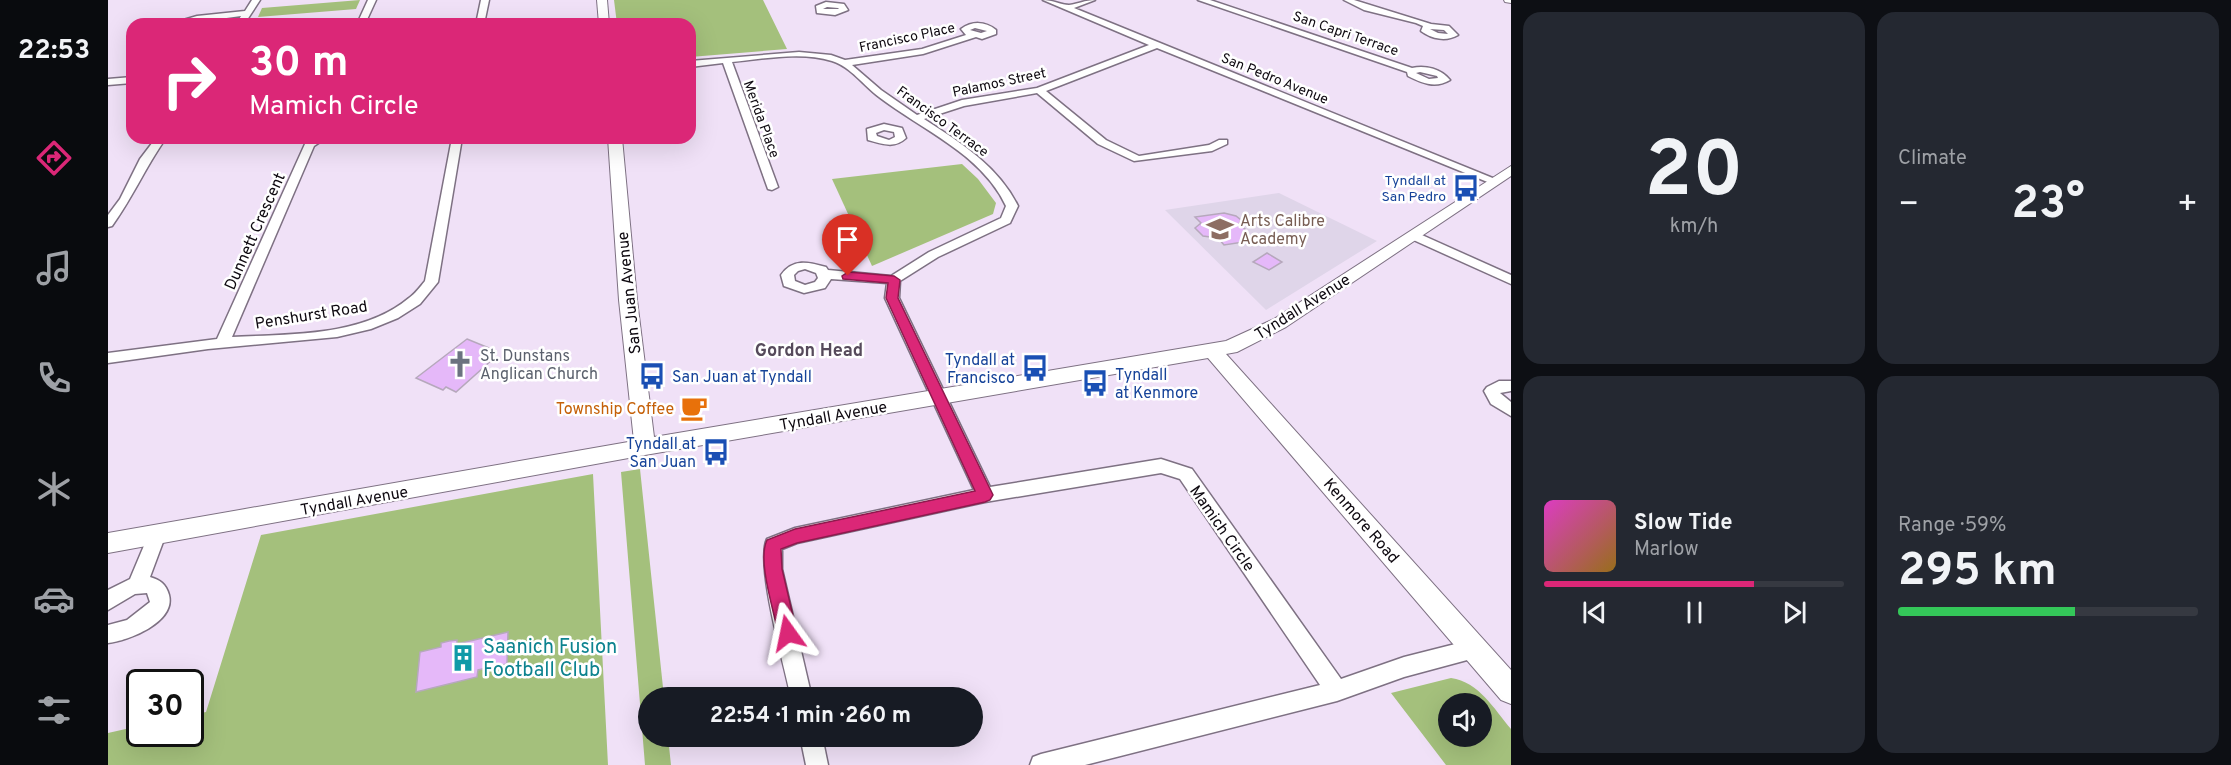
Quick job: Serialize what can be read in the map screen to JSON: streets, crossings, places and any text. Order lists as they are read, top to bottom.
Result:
{
  "streets": {
    "street": [
      "San Capri Terrace",
      "Francisco Place",
      "San Pedro Avenue",
      "Palamos Street",
      "Merida Place",
      "Francisco Terrace",
      "Dunnett Crescent",
      "San Juan Avenue",
      "Tyndall Avenue",
      "Penshurst Road",
      "Kenmore Road",
      "Mamich Circle"
    ]
  },
  "crossings": [
    ["Francisco Place", "Francisco Terrace"],
    ["San Pedro Avenue", "Palamos Street"],
    ["San Pedro Avenue", "Tyndall Avenue"],
    ["Palamos Street", "Francisco Terrace"],
    ["Dunnett Crescent", "Penshurst Road"],
    ["San Juan Avenue", "Tyndall Avenue"],
    ["Tyndall Avenue", "Kenmore Road"]
  ],
  "districts": ["Gordon Head"],
  "places": {
    "bus stop": [
      "Tyndall at San Pedro",
      "Tyndall at Francisco",
      "San Juan at Tyndall",
      "Tyndall at Kenmore",
      "Tyndall at San Juan"
    ],
    "school or university": ["Arts Calibre Academy"],
    "church": ["St. Dunstans Anglican Church"],
    "cafe": ["Township Coffee"],
    "building": ["Saanich Fusion Football Club"]
  },
  "page": {
    "tabs": "22:53",
    "tile": [
      ["20", "km/h"],
      "Climate",
      ["Range · 59%", "295 km"]
    ],
    "turn": ["30 m", "Mamich Circle"],
    "heat": ["−", "23°", "+"],
    "song": ["Slow Tide", "Marlow"],
    "limit": "30",
    "trip": "22:54 · 1 min · 260 m"
  }
}
